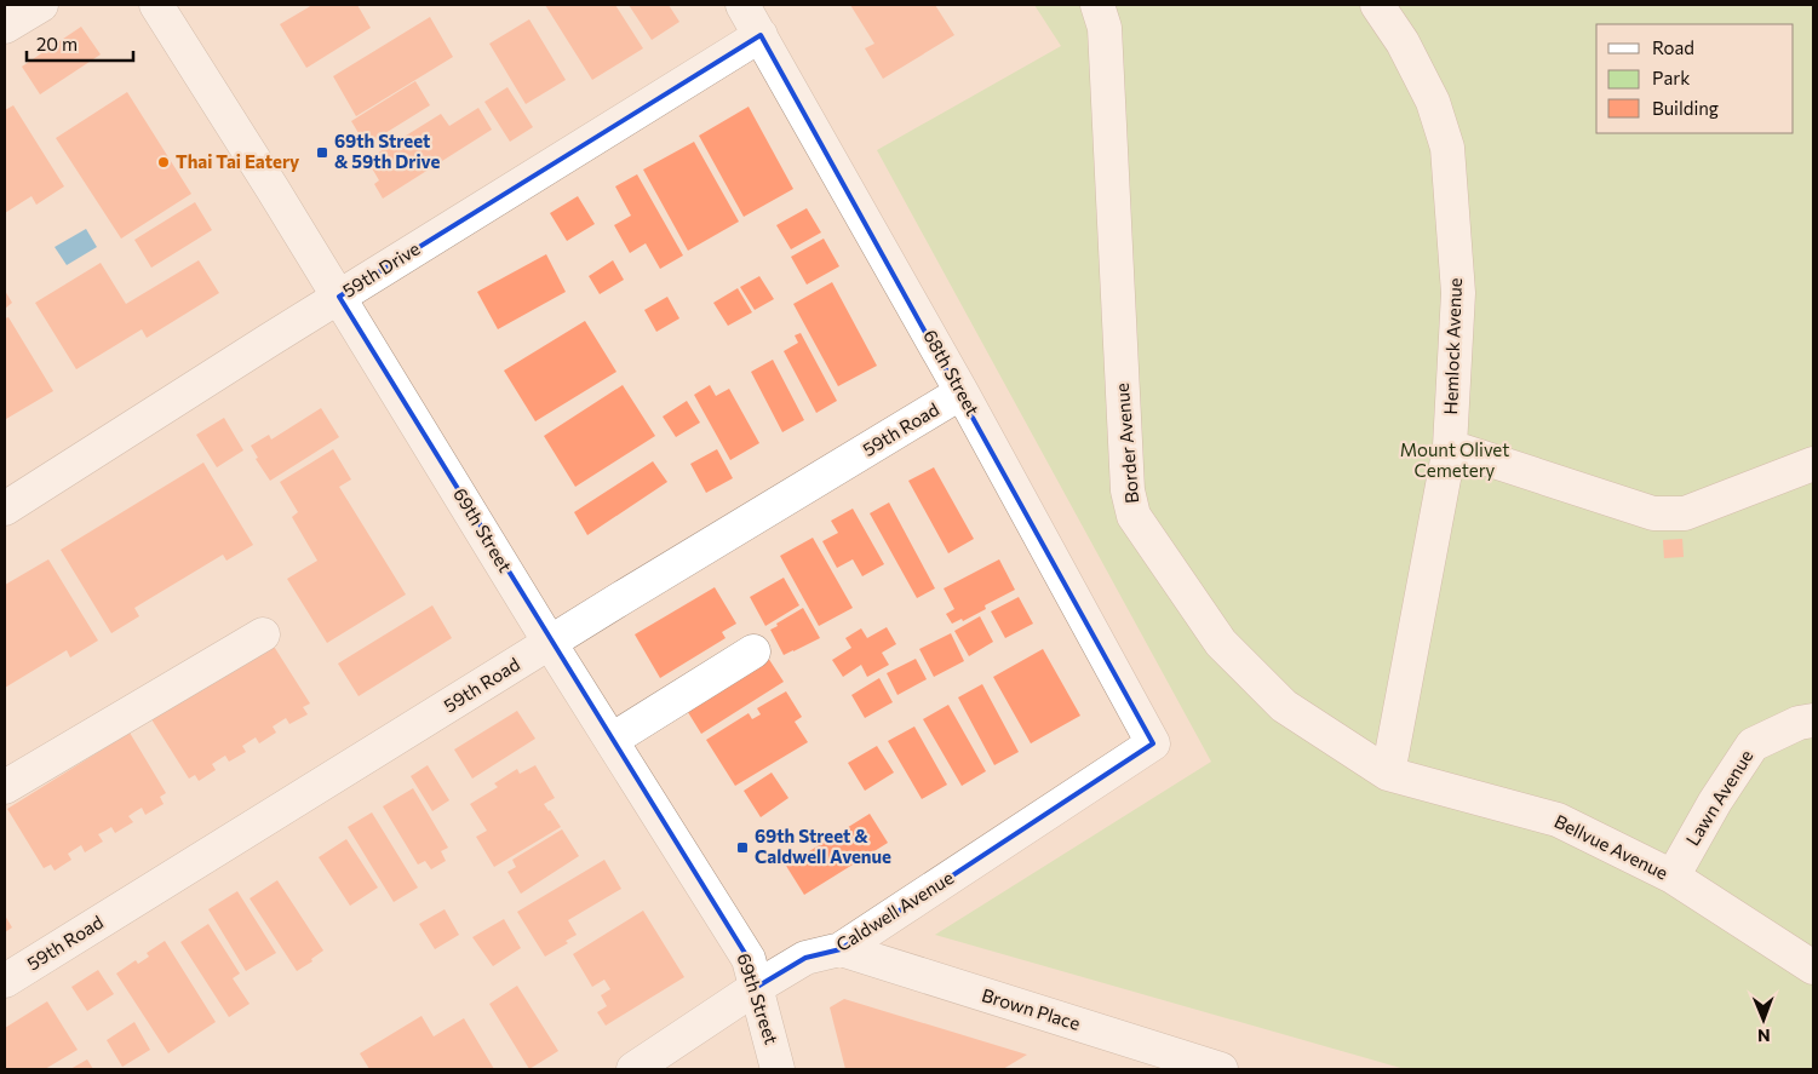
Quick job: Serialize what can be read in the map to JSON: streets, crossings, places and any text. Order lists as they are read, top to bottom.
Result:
{
  "streets": {
    "street": [
      "59th Drive",
      "Hemlock Avenue",
      "68th Street",
      "59th Road",
      "Border Avenue",
      "69th Street",
      "Lawn Avenue",
      "Bellvue Avenue",
      "Caldwell Avenue",
      "Brown Place"
    ]
  },
  "crossings": [
    ["59th Drive", "68th Street"],
    ["59th Drive", "69th Street"],
    ["Hemlock Avenue", "Border Avenue"],
    ["Hemlock Avenue", "Bellvue Avenue"],
    ["68th Street", "59th Road"],
    ["68th Street", "Caldwell Avenue"],
    ["59th Road", "69th Street"],
    ["Border Avenue", "Bellvue Avenue"],
    ["69th Street", "Caldwell Avenue"],
    ["Lawn Avenue", "Bellvue Avenue"],
    ["Caldwell Avenue", "Brown Place"]
  ],
  "parks": ["Mount Olivet Cemetery"],
  "places": {
    "transit": ["69th Street & 59th Drive", "69th Street & Caldwell Avenue"],
    "other": ["Thai Tai Eatery"]
  },
  "legend": ["Road", "Park", "Building"],
  "scale_bar": "20 m",
  "north": "bottom"
}
